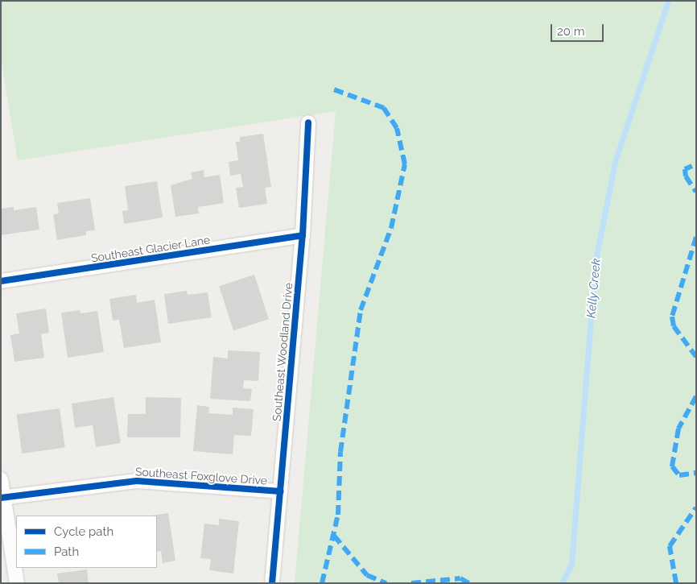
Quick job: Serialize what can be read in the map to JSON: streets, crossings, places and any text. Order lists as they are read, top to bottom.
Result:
{
  "streets": {
    "street": ["Southeast Glacier Lane", "Southeast Woodland Drive", "Southeast Foxglove Drive"]
  },
  "crossings": [
    ["Southeast Glacier Lane", "Southeast Woodland Drive"],
    ["Southeast Woodland Drive", "Southeast Foxglove Drive"]
  ],
  "water": ["Kelly Creek"],
  "legend": ["Cycle path", "Path"],
  "scale_bar": "20 m"
}
